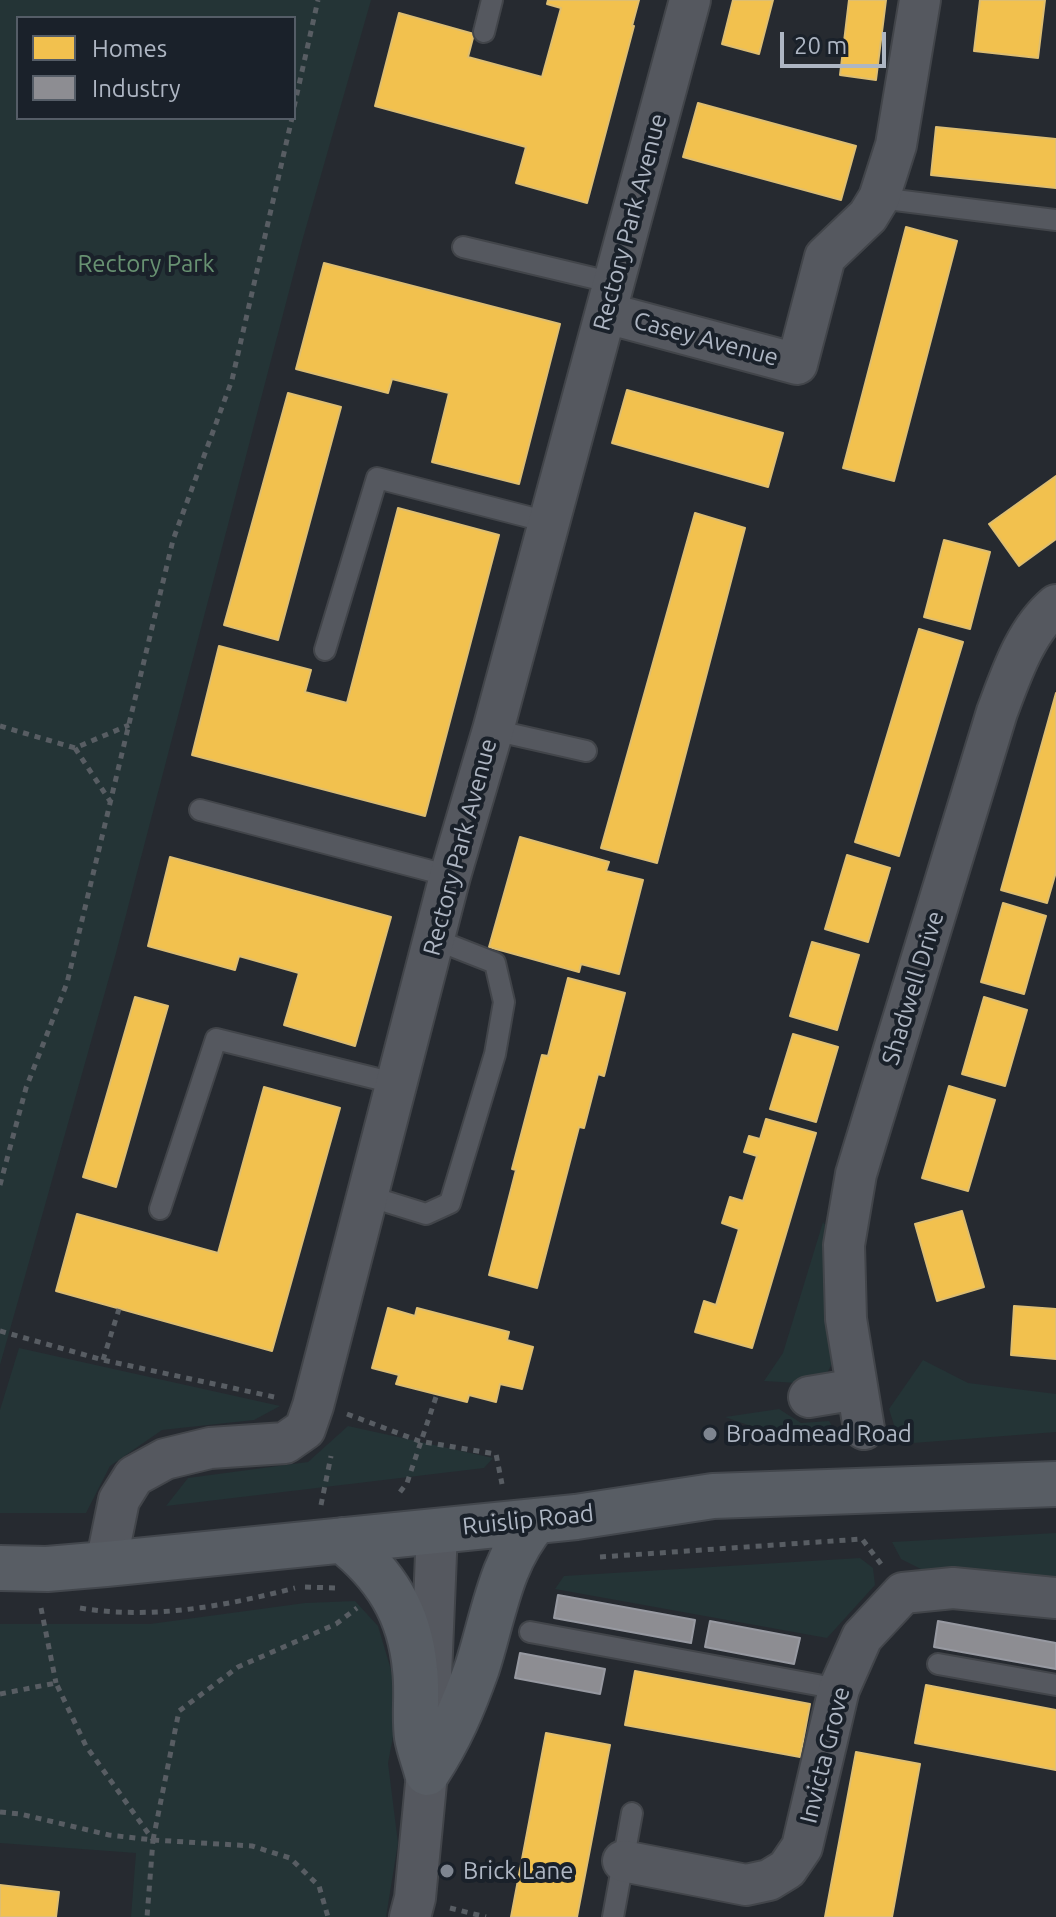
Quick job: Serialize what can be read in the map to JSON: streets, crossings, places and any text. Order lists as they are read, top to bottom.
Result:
{
  "streets": {
    "main road": ["Ruislip Road"],
    "street": [
      "Rectory Park Avenue",
      "Casey Avenue",
      "Shadwell Drive",
      "Invicta Grove"
    ]
  },
  "crossings": [
    ["Rectory Park Avenue", "Casey Avenue"],
    ["Rectory Park Avenue", "Ruislip Road"]
  ],
  "parks": ["Rectory Park"],
  "places": ["Broadmead Road", "Brick Lane"],
  "legend": ["Homes", "Industry"],
  "scale_bar": "20 m"
}
